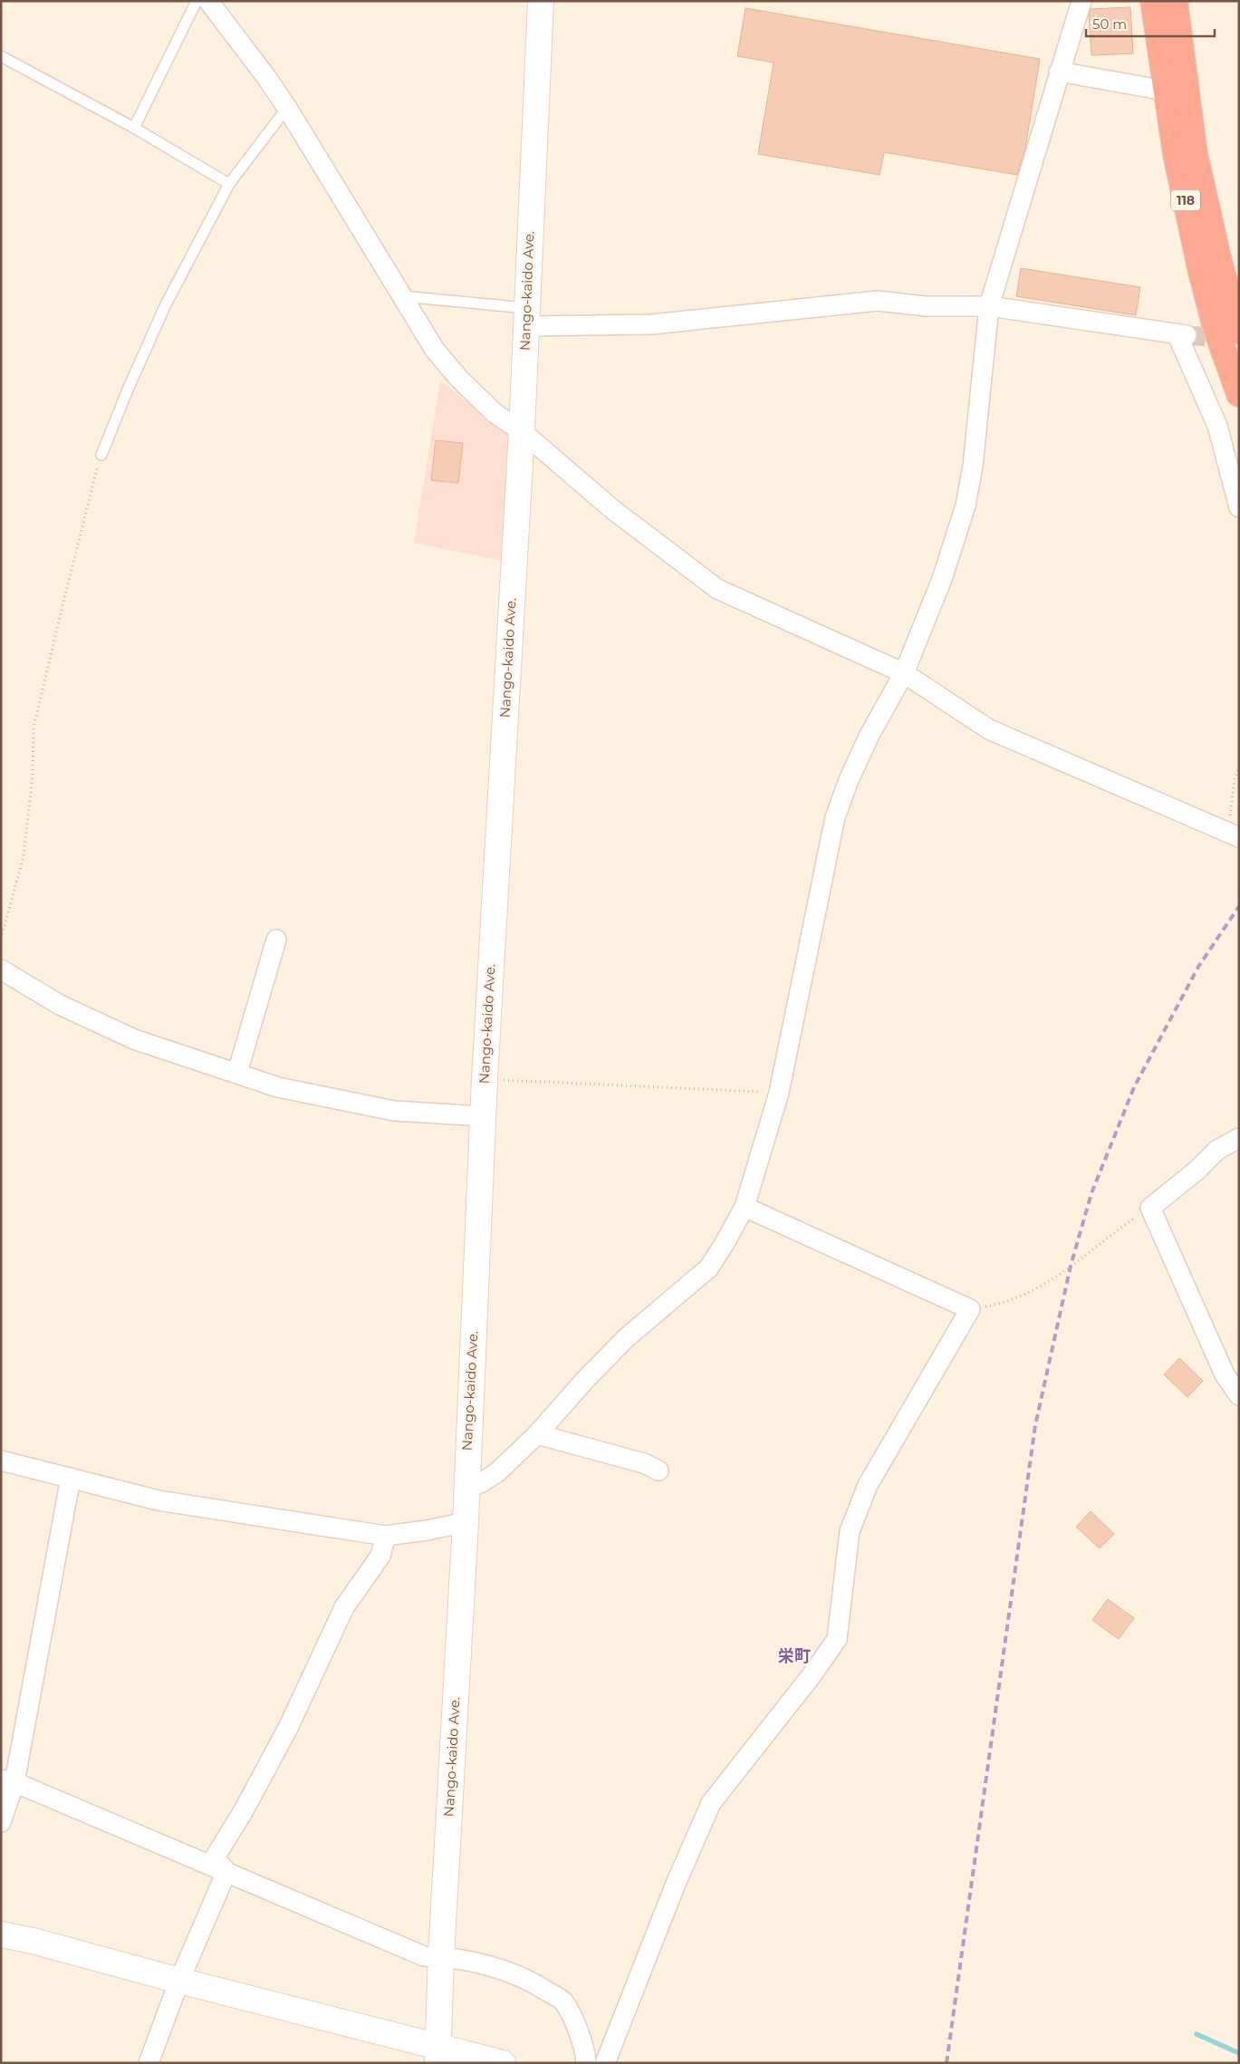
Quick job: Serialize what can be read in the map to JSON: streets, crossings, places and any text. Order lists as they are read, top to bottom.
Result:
{
  "streets": {
    "highway": ["118"],
    "street": ["Nango-kaido Ave."]
  },
  "districts": ["栄町"],
  "scale_bar": "50 m"
}
